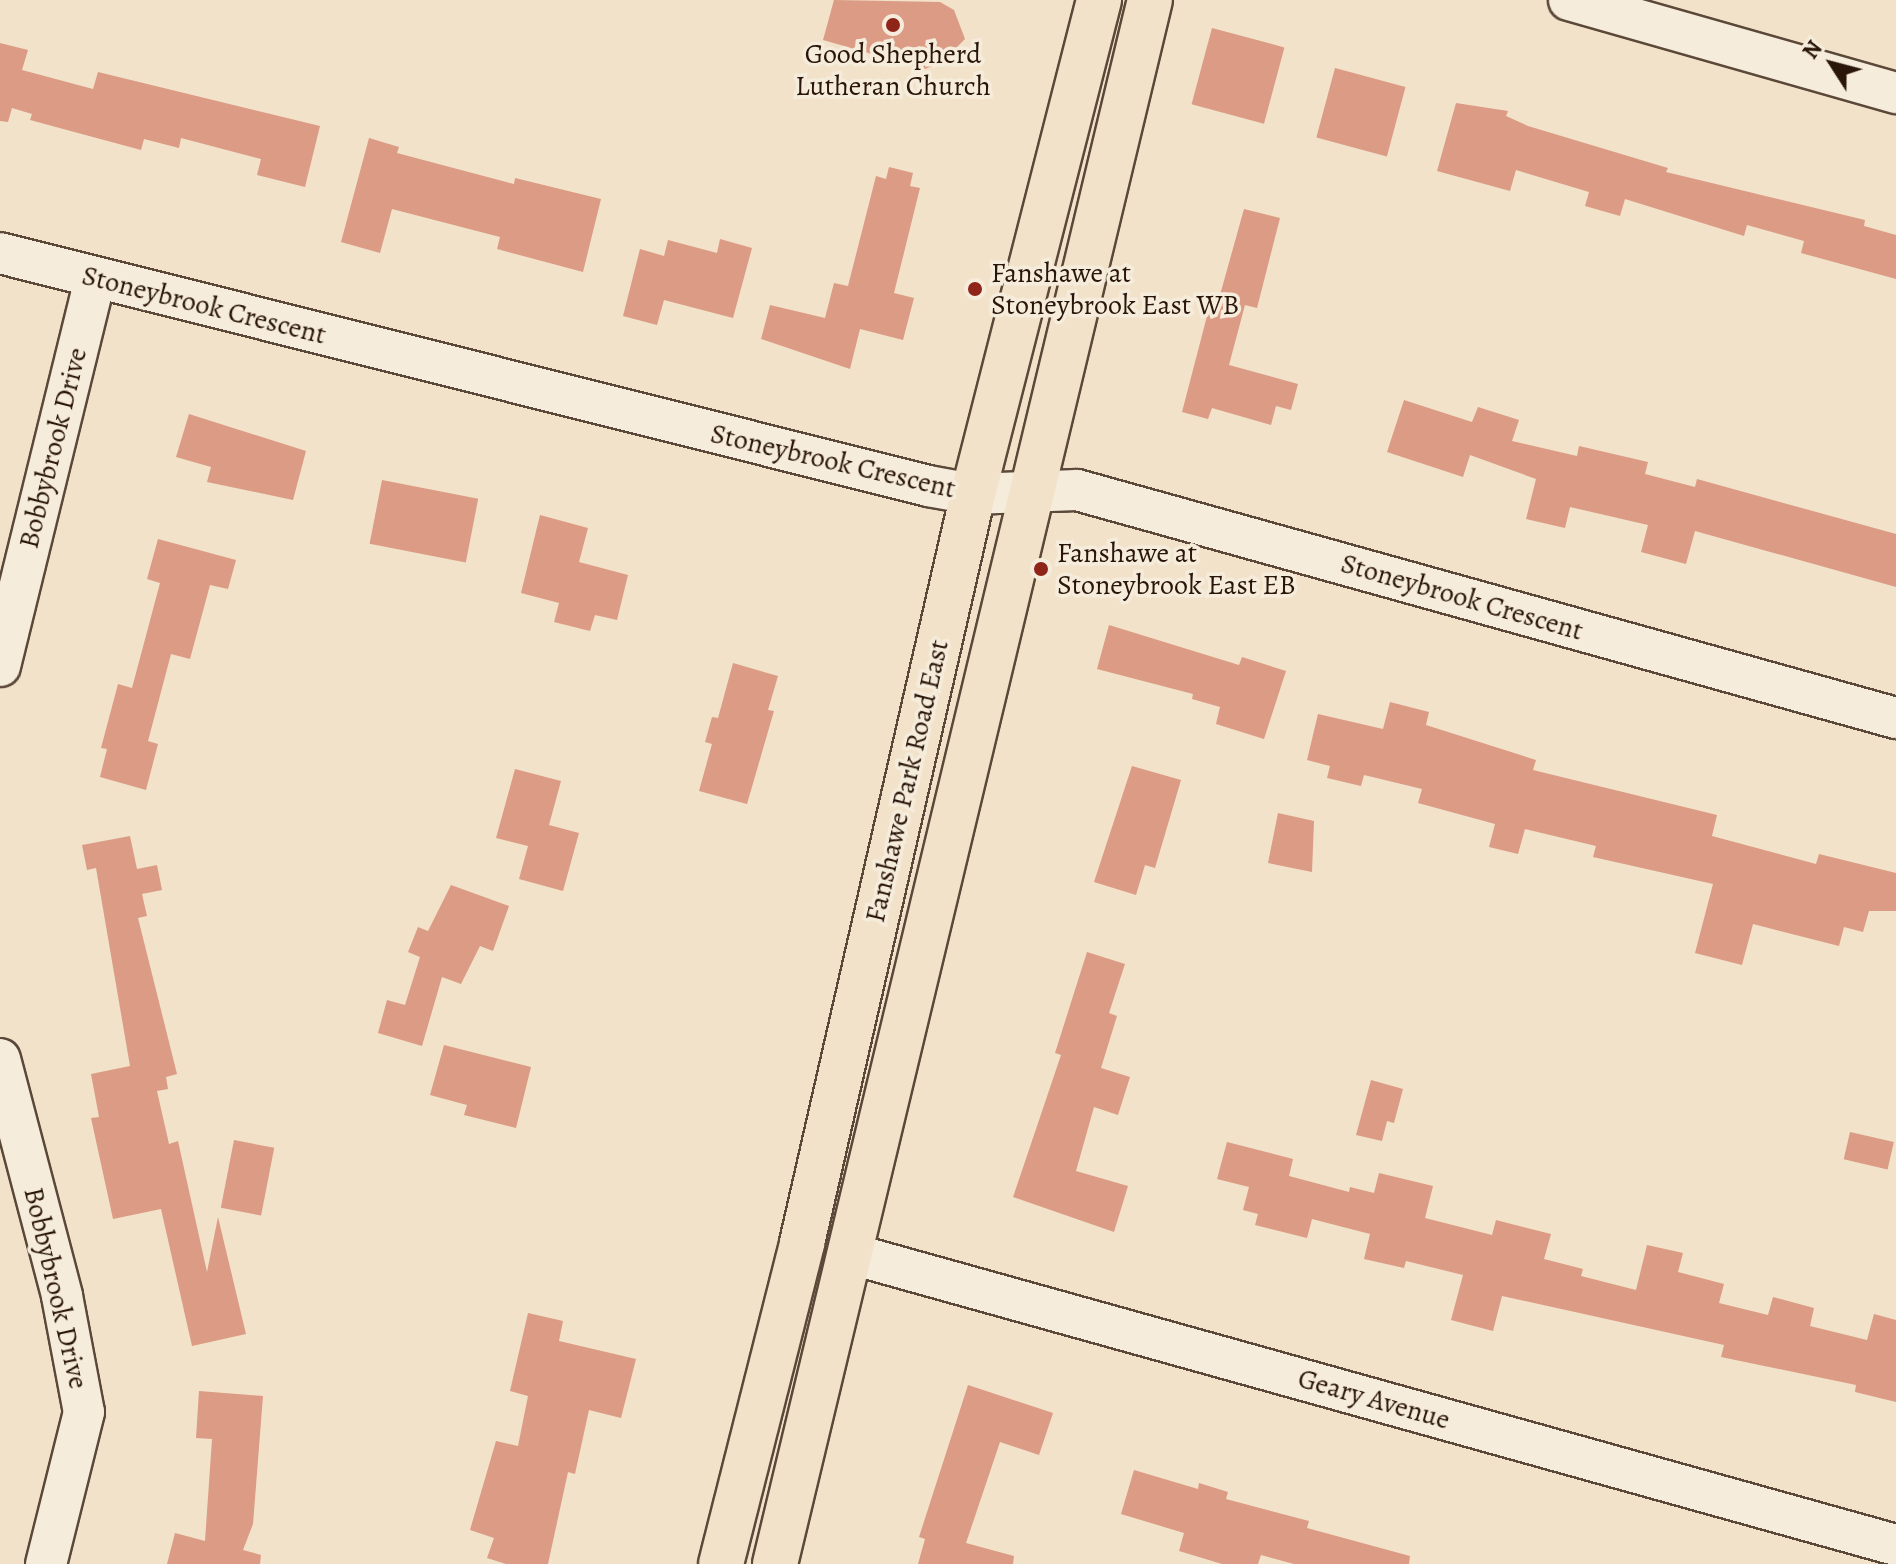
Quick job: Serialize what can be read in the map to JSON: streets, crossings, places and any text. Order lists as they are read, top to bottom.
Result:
{
  "streets": {
    "main road": ["Fanshawe Park Road East"],
    "street": ["Stoneybrook Crescent", "Bobbybrook Drive", "Geary Avenue"]
  },
  "crossings": [
    ["Stoneybrook Crescent", "Bobbybrook Drive"],
    ["Stoneybrook Crescent", "Fanshawe Park Road East"],
    ["Fanshawe Park Road East", "Geary Avenue"]
  ],
  "places": ["Good Shepherd Lutheran Church", "Fanshawe at Stoneybrook East WB", "Fanshawe at Stoneybrook East EB"],
  "north": "top left"
}
